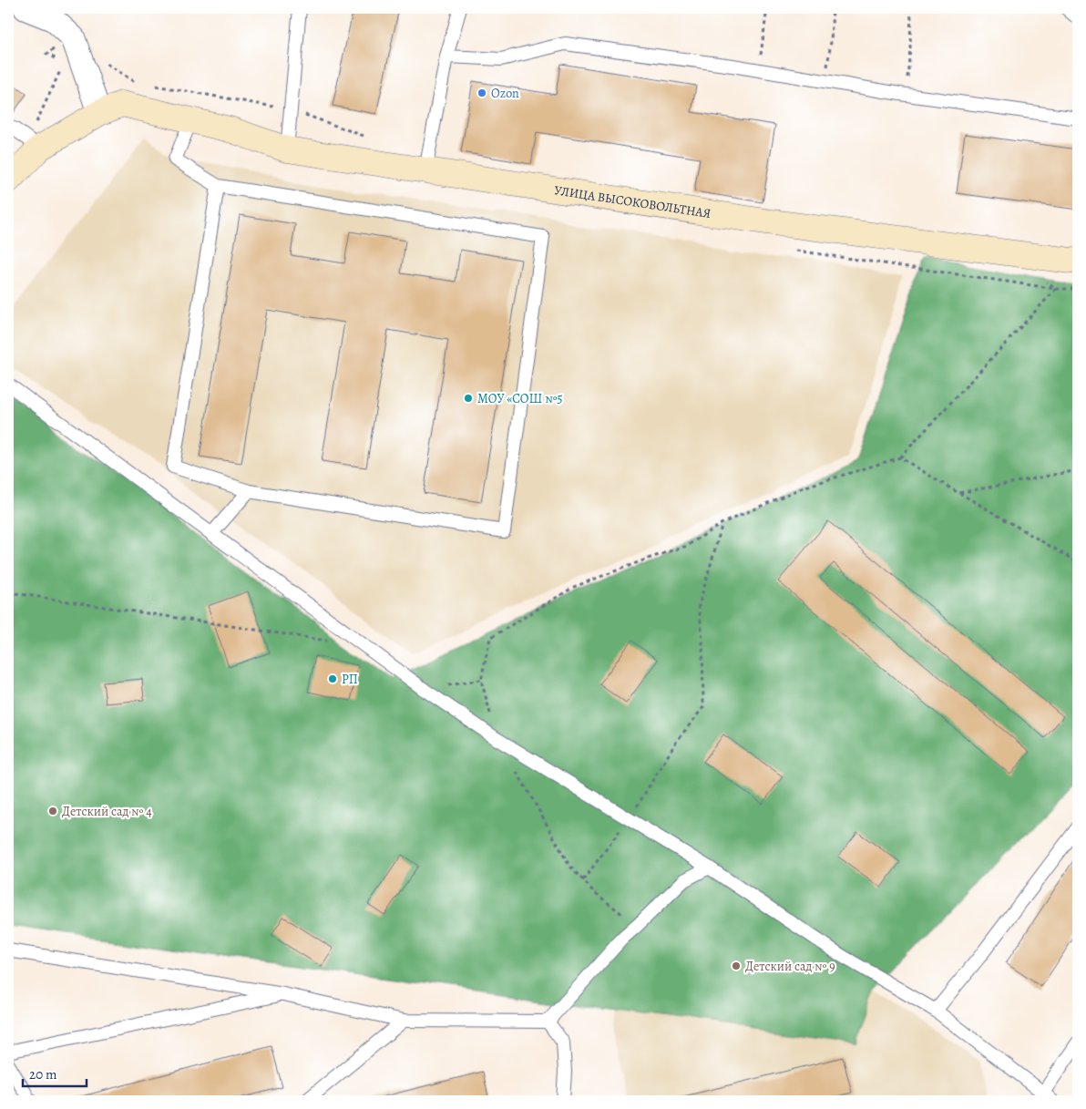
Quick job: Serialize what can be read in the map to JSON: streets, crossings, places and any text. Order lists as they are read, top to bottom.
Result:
{
  "streets": {
    "street": ["УЛИЦА ВЫСОКОВОЛЬТНАЯ"]
  },
  "places": [
    "Ozon",
    "МОУ «СОШ №5",
    "РП",
    "Детский сад № 4",
    "Детский сад № 9"
  ],
  "scale_bar": "20 m"
}
